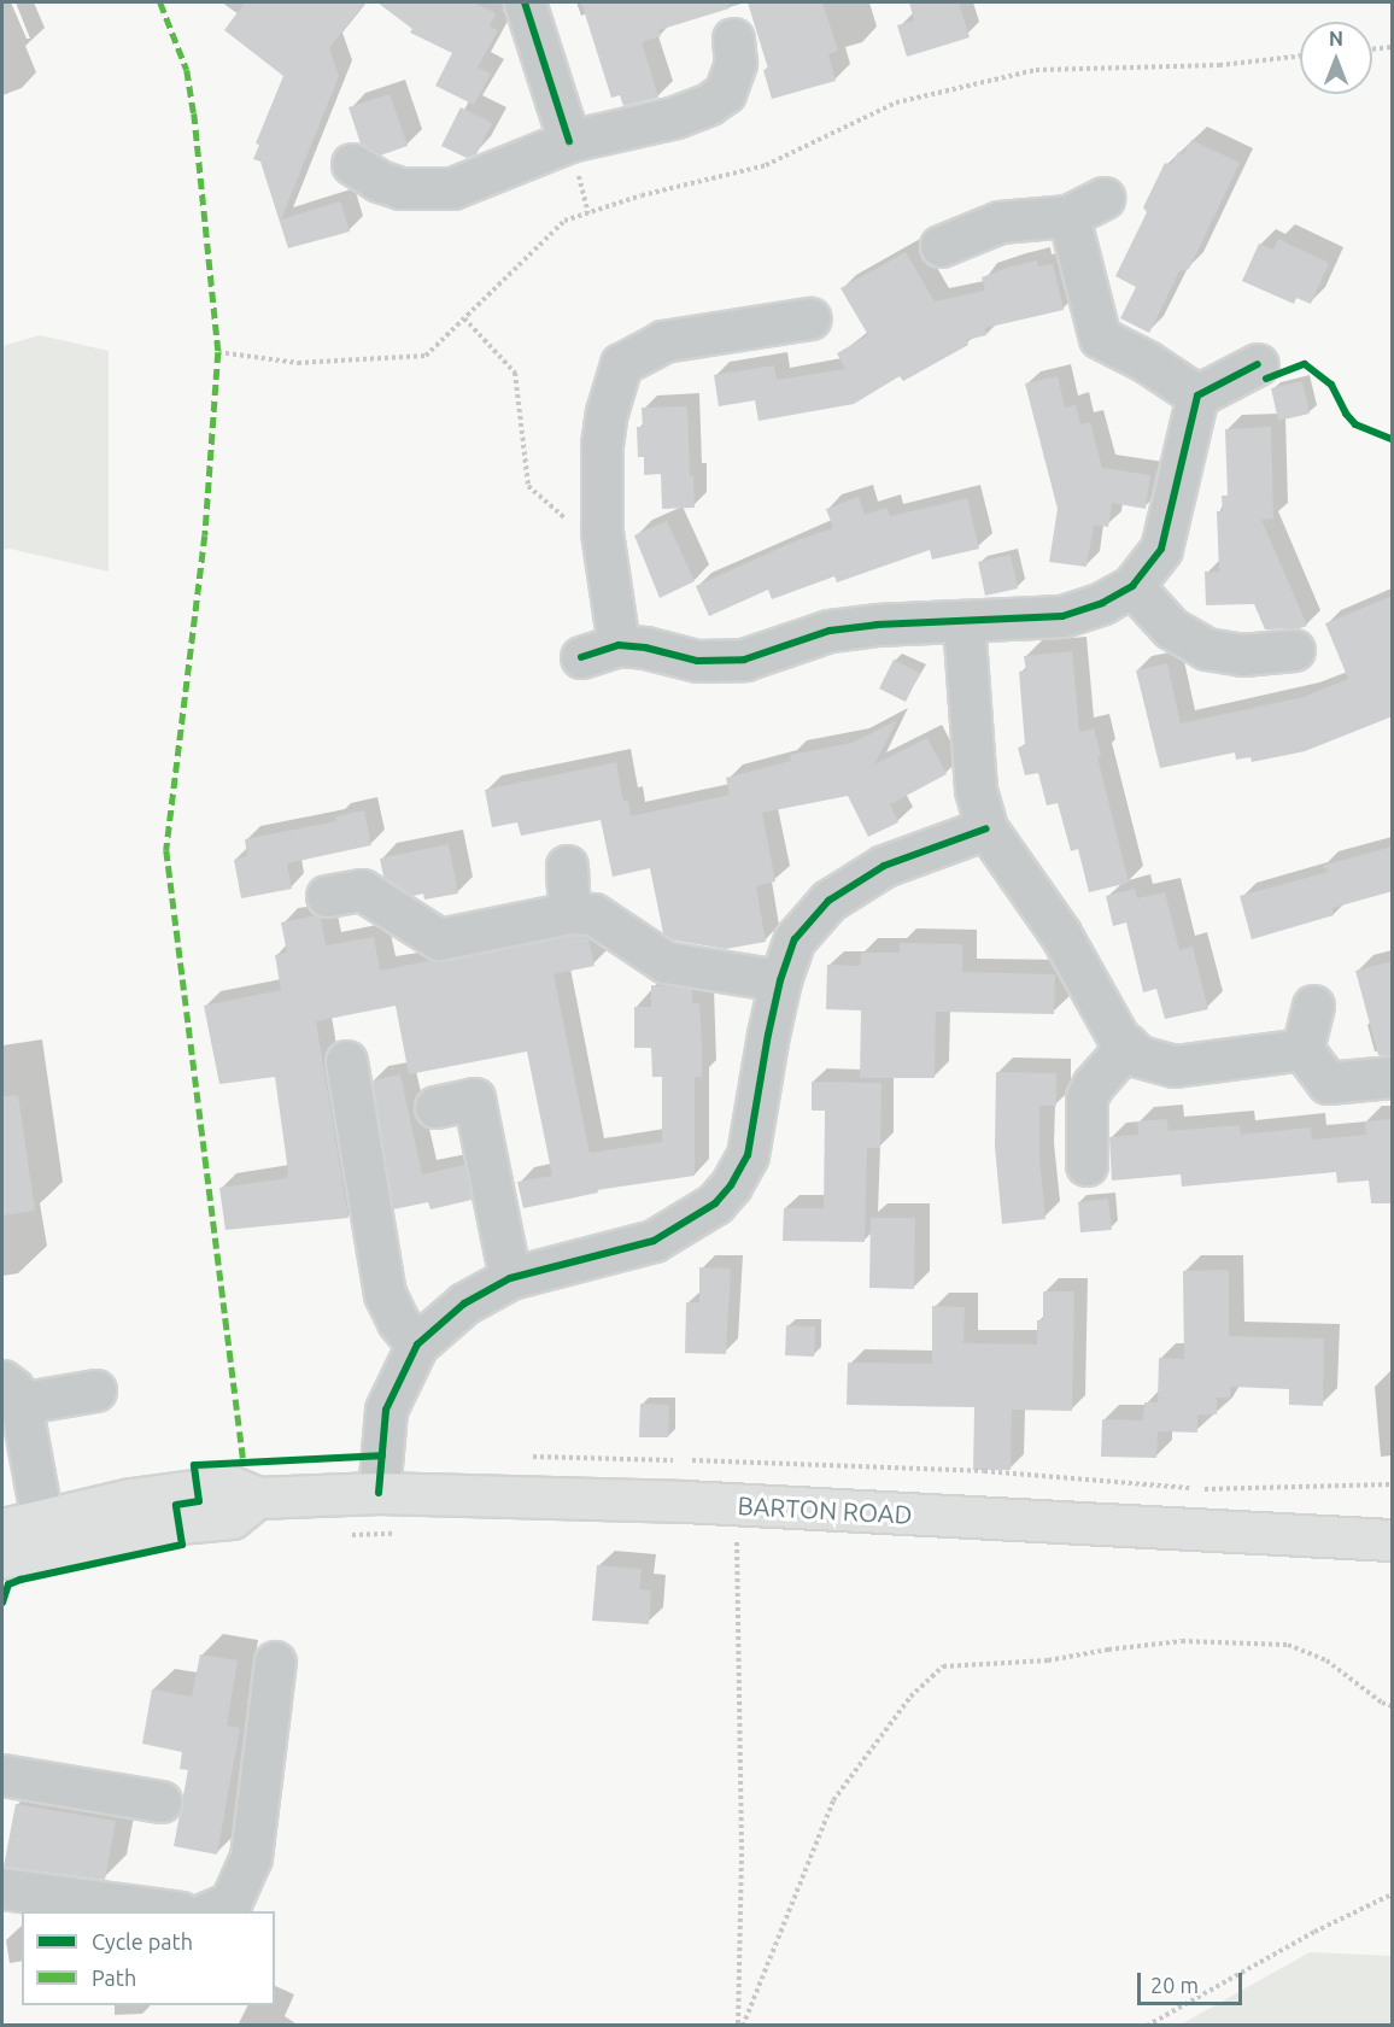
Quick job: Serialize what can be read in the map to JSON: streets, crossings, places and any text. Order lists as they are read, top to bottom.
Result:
{
  "streets": {
    "main road": ["BARTON ROAD"]
  },
  "legend": ["Cycle path", "Path"],
  "scale_bar": "20 m",
  "north": "top"
}
